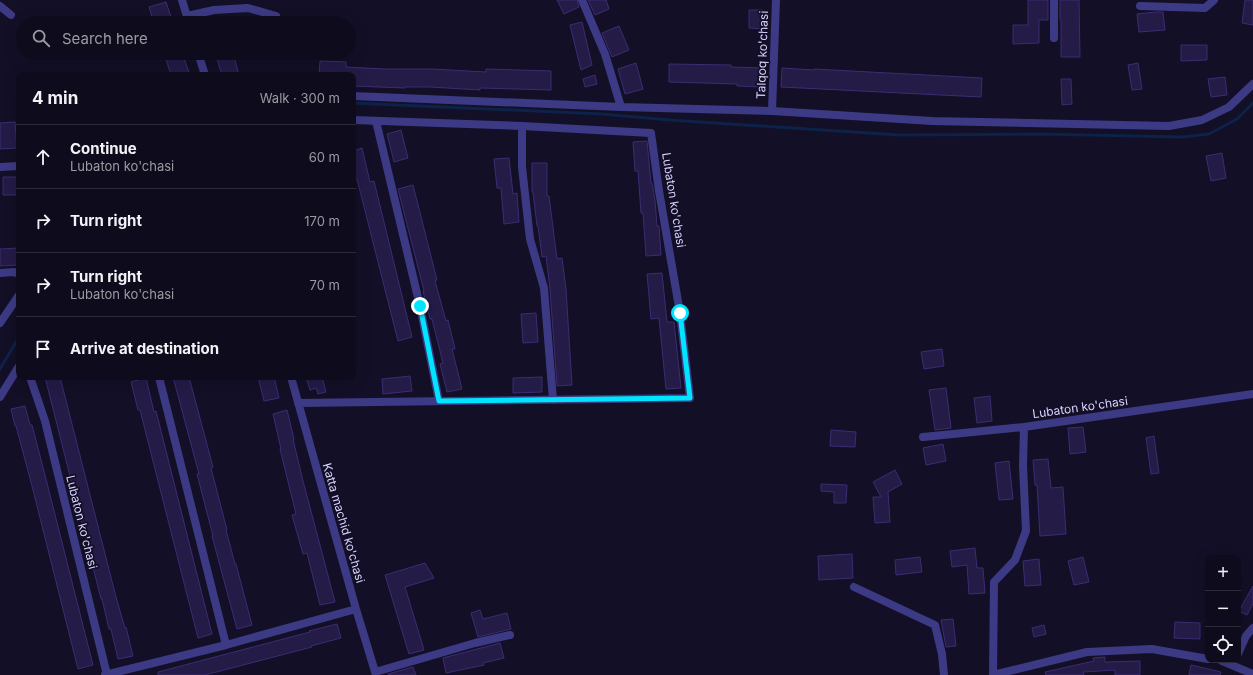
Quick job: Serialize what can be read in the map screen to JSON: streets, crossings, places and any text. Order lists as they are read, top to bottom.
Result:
{
  "streets": {
    "street": ["Talqoq ko'chasi", "Lubaton ko'chasi", "Katta machid ko'chasi"]
  },
  "crossings": [
    ["Lubaton ko'chasi", "Katta machid ko'chasi"]
  ],
  "page": {
    "search": "Search here",
    "heading": ["4 min", "Walk · 300 m"],
    "list": [
      ["Continue", "Lubaton ko'chasi", "60 m"],
      ["Turn right", "170 m"],
      ["Turn right", "Lubaton ko'chasi", "70 m"],
      "Arrive at destination"
    ],
    "map_buttons": ["+", "−"]
  }
}
